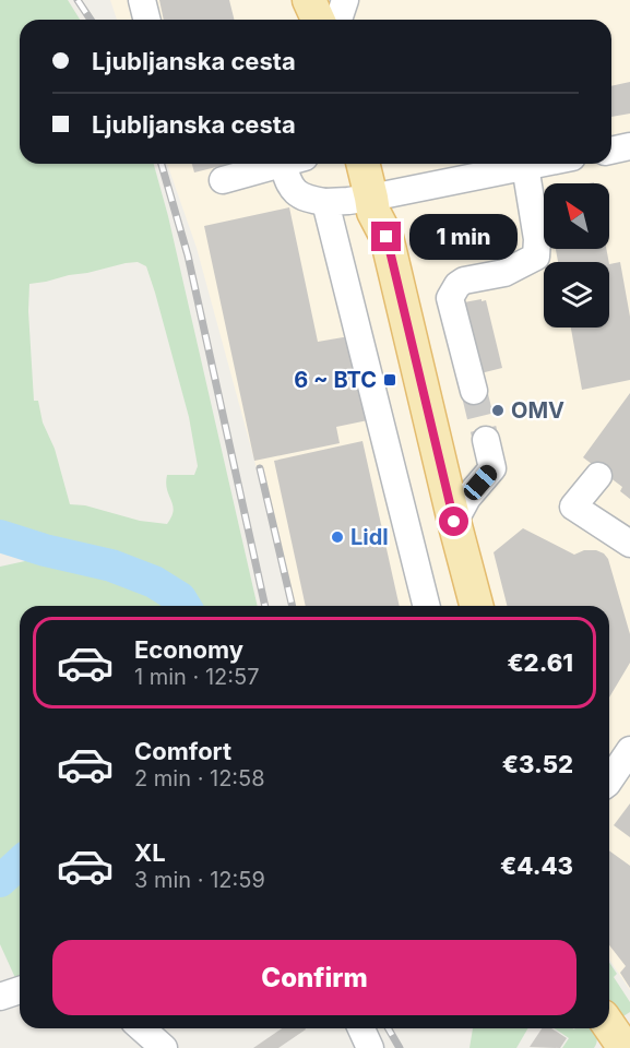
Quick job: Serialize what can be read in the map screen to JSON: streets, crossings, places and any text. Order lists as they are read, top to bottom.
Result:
{
  "places": {
    "transit": ["6 ~ BTC"],
    "other": ["OMV", "Lidl"]
  },
  "north": "top left",
  "page": {
    "banner": ["Ljubljanska cesta", "Ljubljanska cesta"],
    "bubble": "1 min",
    "list": [
      {
        "name": "Economy",
        "note": "1 min · 12:57",
        "value": "€2.61"
      },
      {
        "name": "Comfort",
        "note": "2 min · 12:58",
        "value": "€3.52"
      },
      {
        "name": "XL",
        "note": "3 min · 12:59",
        "value": "€4.43"
      }
    ],
    "buttons": "Confirm"
  }
}
